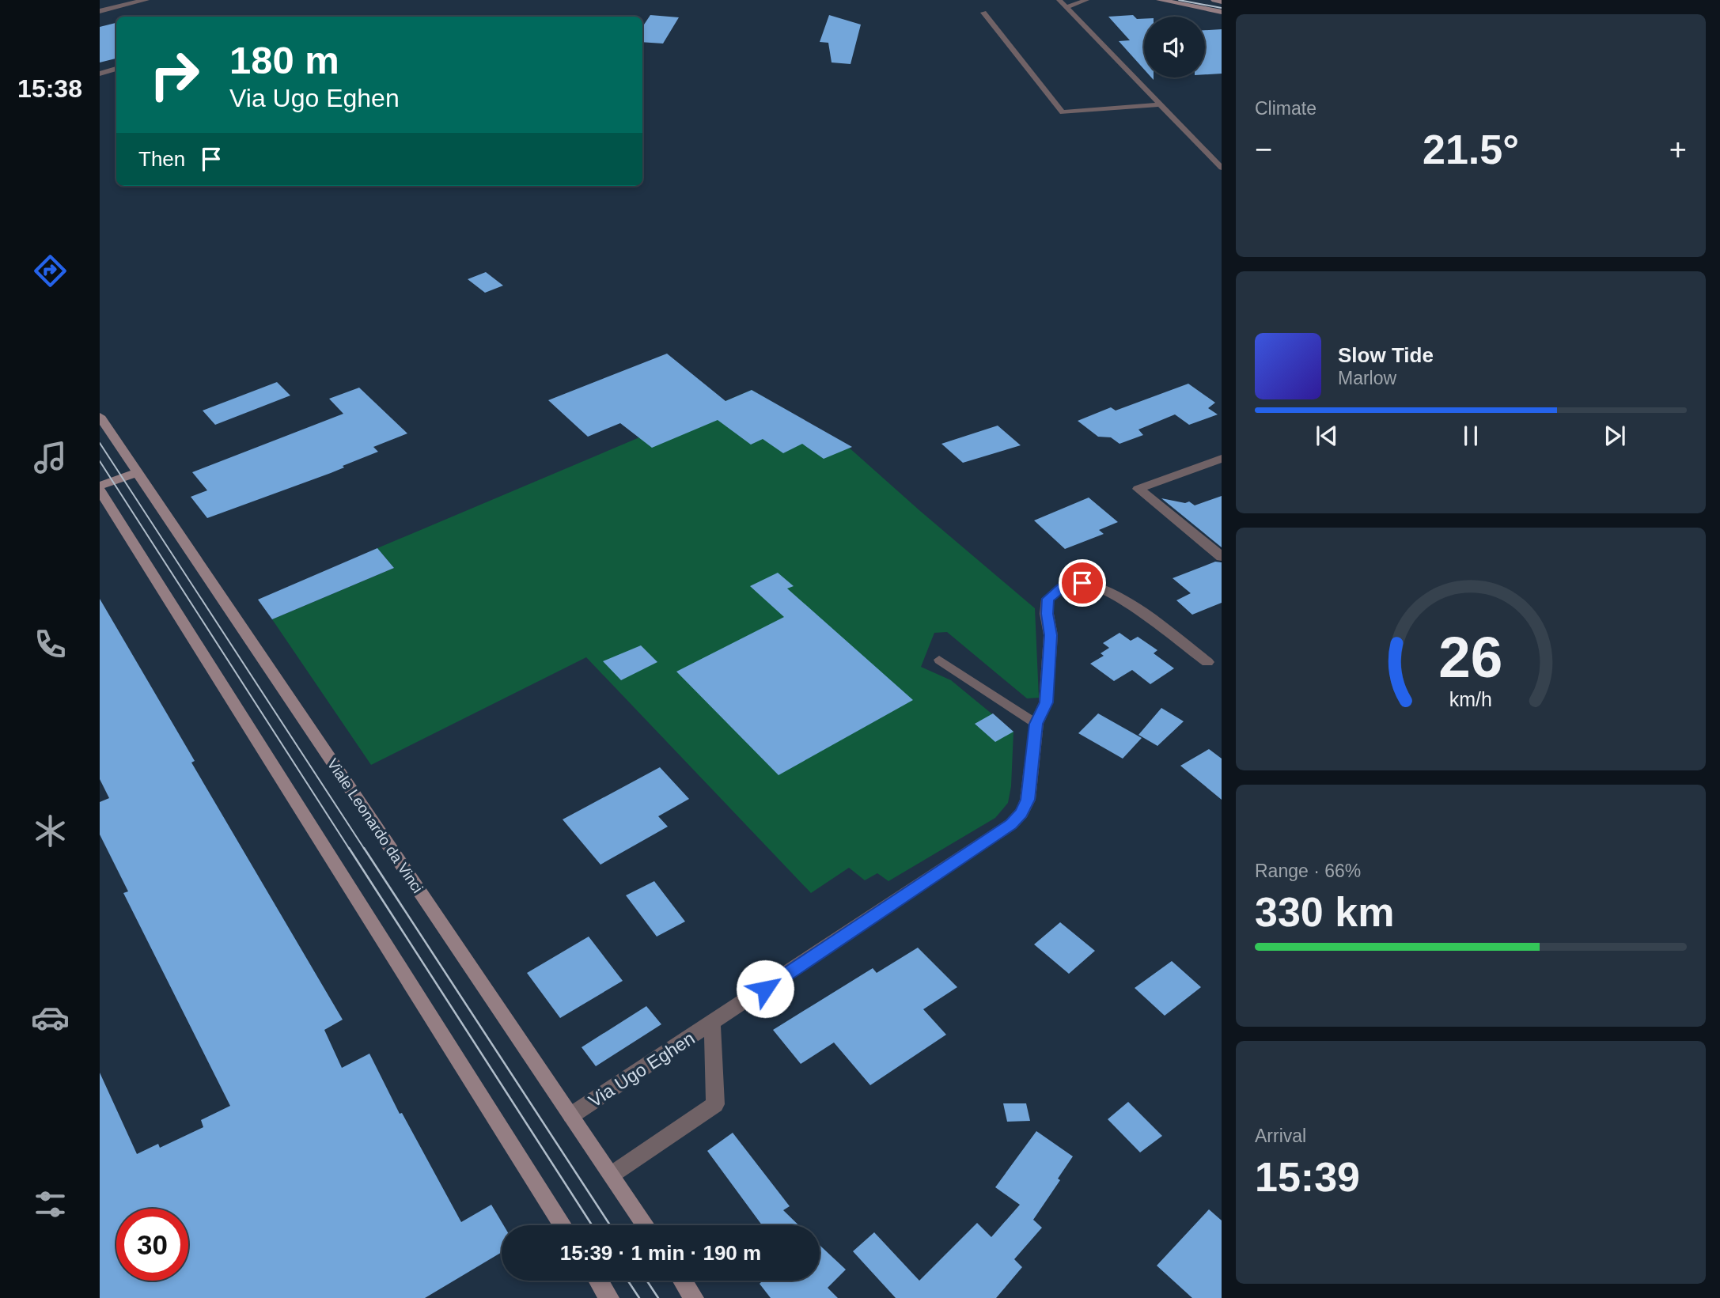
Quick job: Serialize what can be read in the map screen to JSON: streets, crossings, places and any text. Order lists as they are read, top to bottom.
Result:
{
  "streets": {
    "street": ["Viale Leonardo da Vinci", "Via Ugo Eghen"]
  },
  "crossings": [
    ["Viale Leonardo da Vinci", "Via Ugo Eghen"]
  ],
  "page": {
    "tabs": "15:38",
    "tile": [
      "Climate",
      ["Range · 66%", "330 km"],
      ["Arrival", "15:39"]
    ],
    "turn": ["180 m", "Via Ugo Eghen"],
    "heat": ["−", "21.5°", "+"],
    "then": "Then",
    "song": ["Slow Tide", "Marlow"],
    "limit": "30",
    "trip": "15:39 · 1 min · 190 m",
    "gauge": ["26", "km/h"]
  }
}
